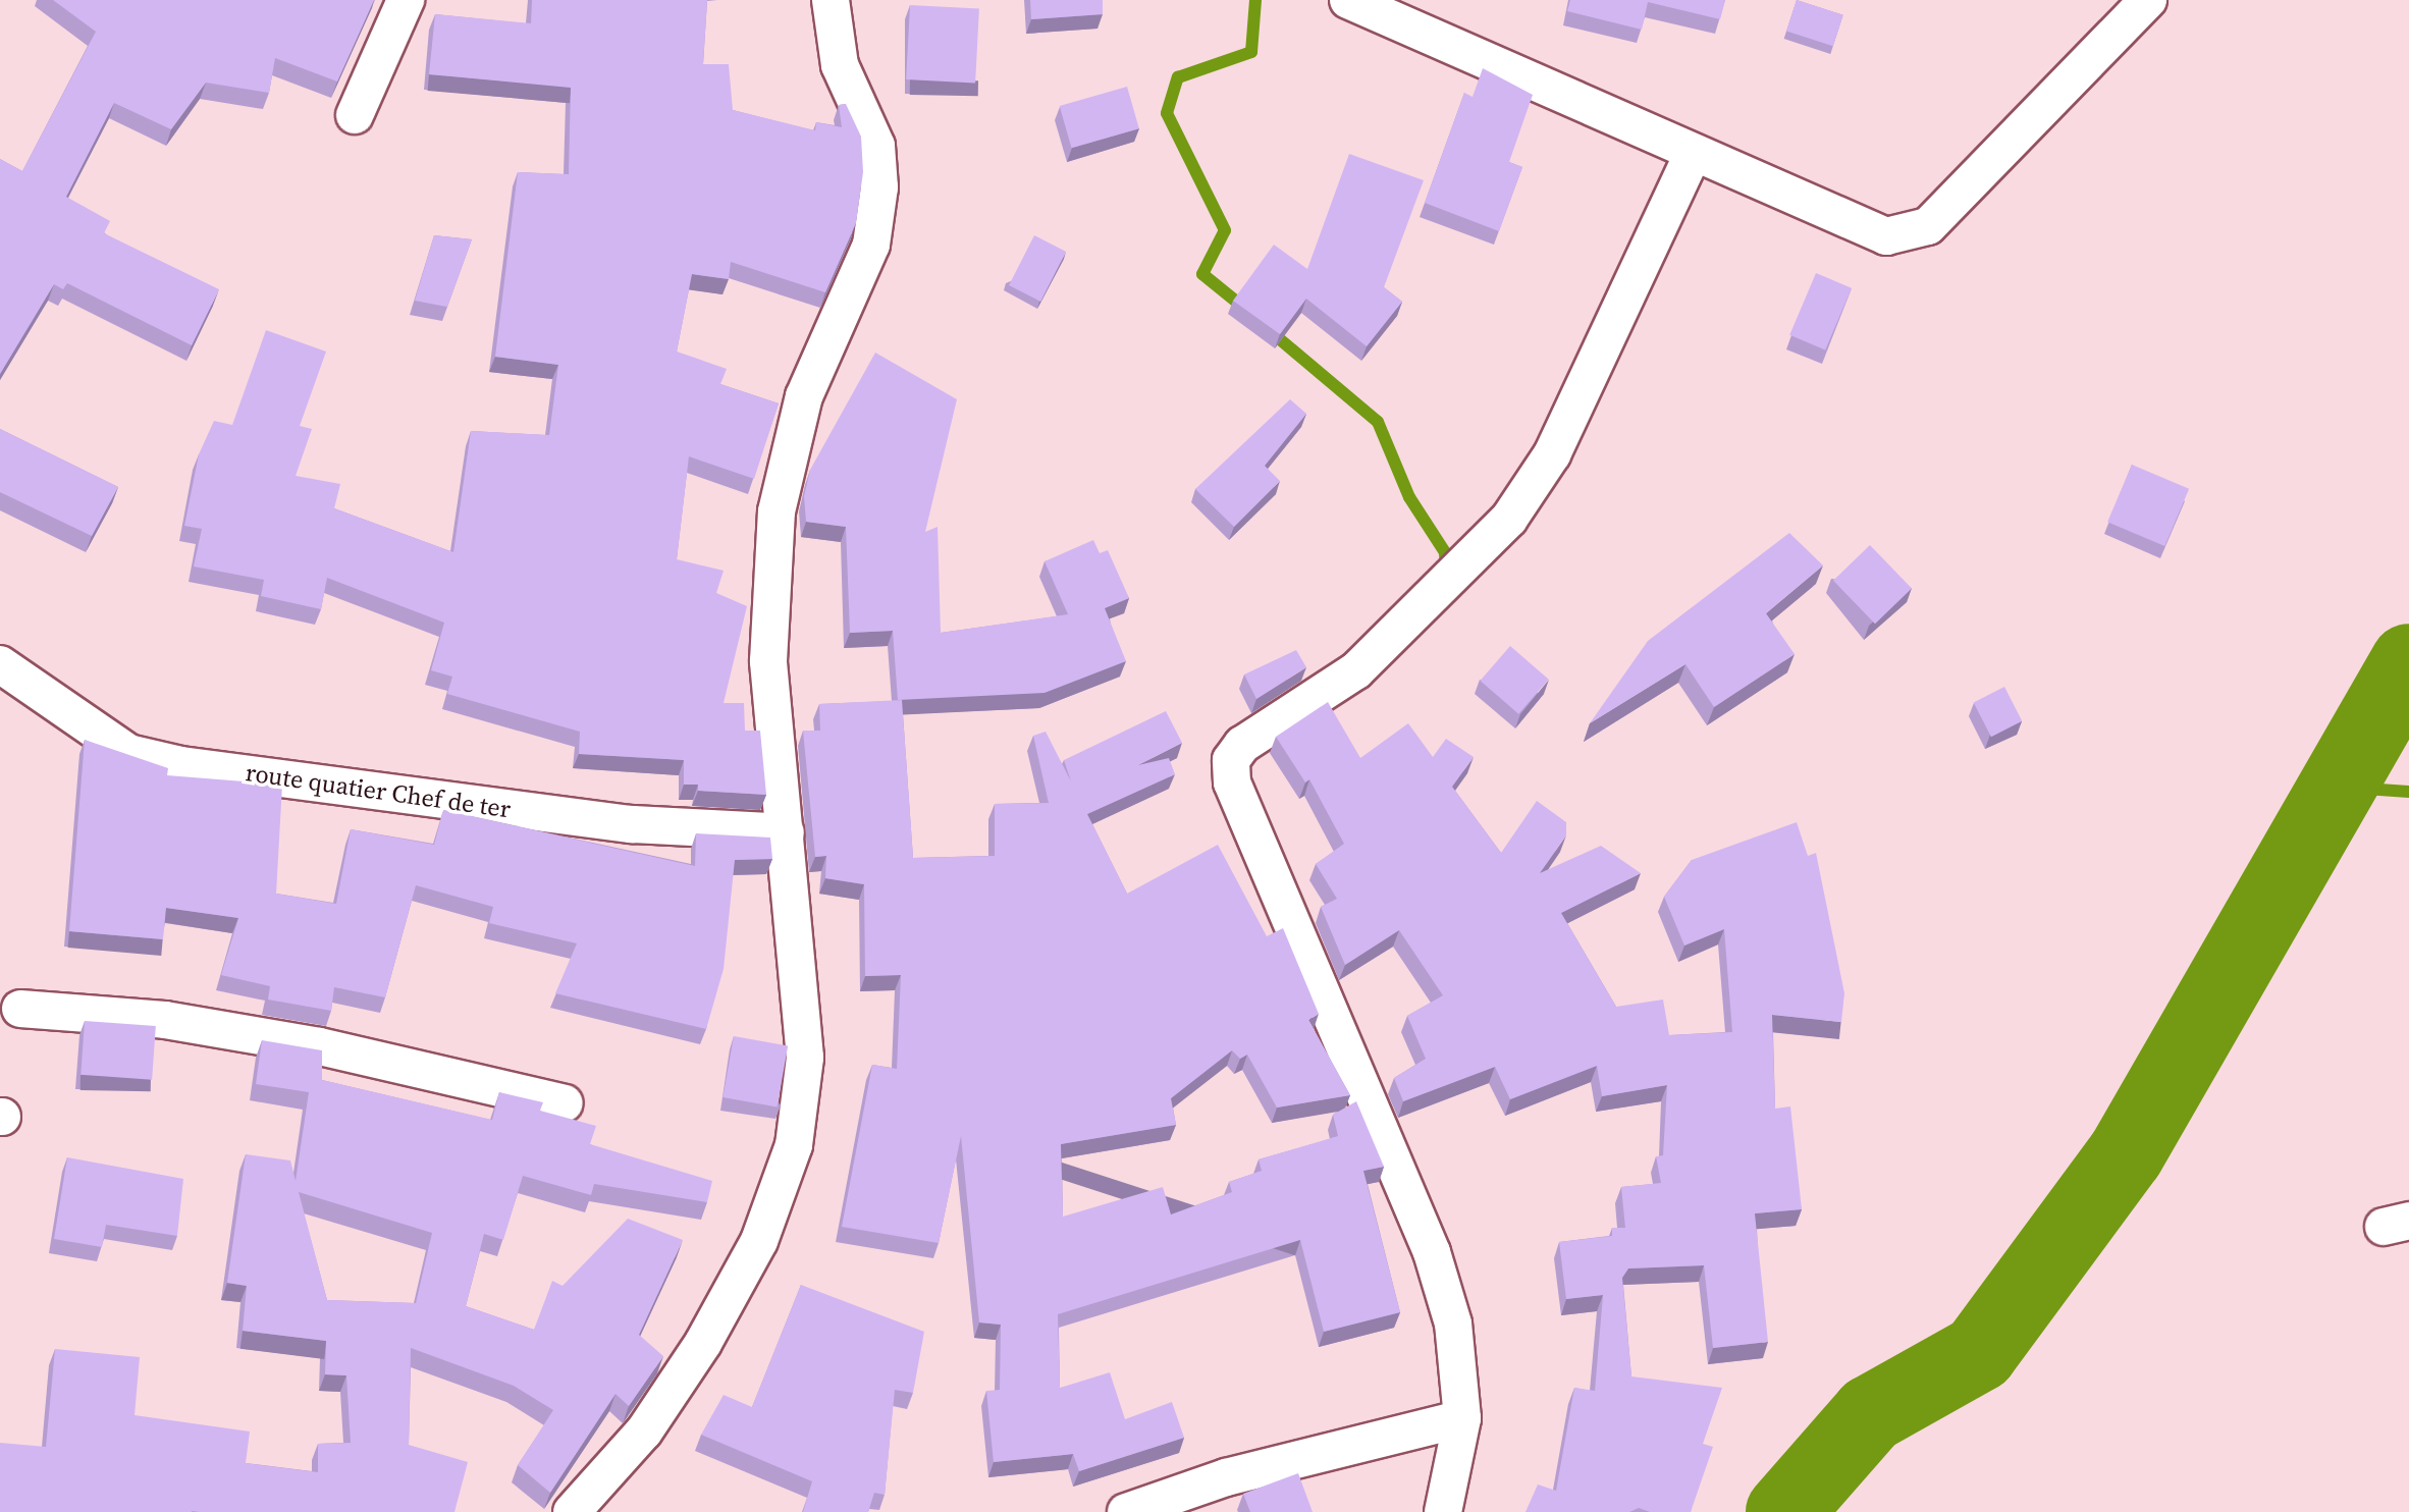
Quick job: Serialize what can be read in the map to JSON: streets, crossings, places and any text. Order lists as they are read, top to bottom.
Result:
{
  "streets": {
    "street": ["route quatier Chef de ter"]
  }
}
